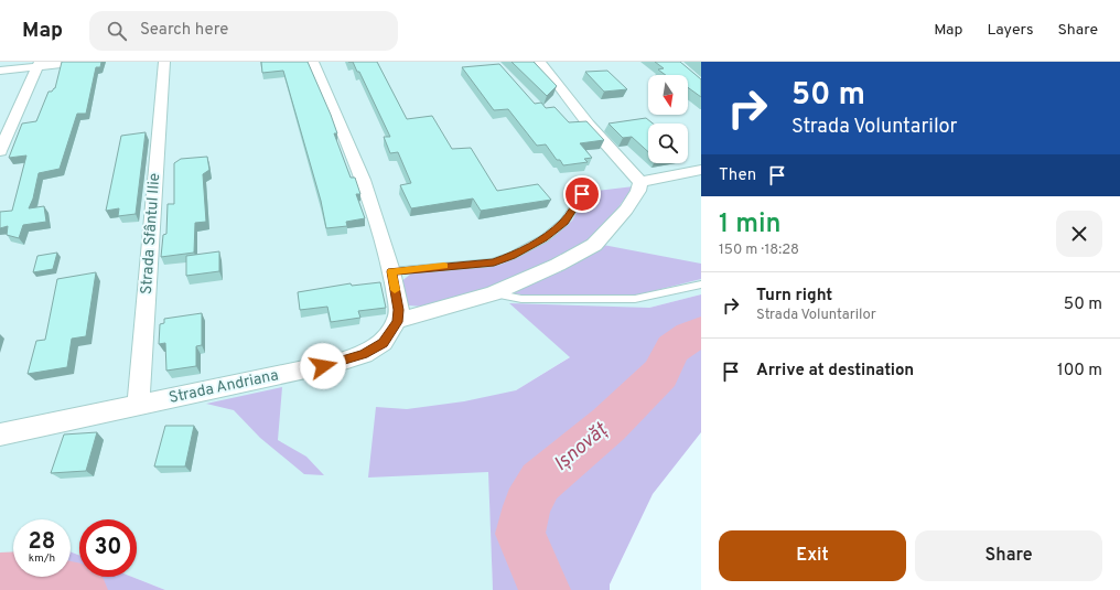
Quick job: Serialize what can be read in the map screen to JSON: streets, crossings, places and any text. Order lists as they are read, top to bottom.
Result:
{
  "streets": {
    "street": ["Strada Sfântul Ilie", "Strada Andriana"]
  },
  "crossings": [
    ["Strada Sfântul Ilie", "Strada Andriana"]
  ],
  "water": ["Ișnovăț"],
  "north": "bottom",
  "page": {
    "header": "Map",
    "search": "Search here",
    "nav": ["Map", "Layers", "Share"],
    "turn": ["50 m", "Strada Voluntarilor"],
    "then": "Then",
    "heading": ["1 min", "150 m · 18:28"],
    "list": [
      {
        "name": "Turn right",
        "note": "Strada Voluntarilor",
        "value": "50 m"
      },
      {
        "name": "Arrive at destination",
        "value": "100 m"
      }
    ],
    "speed": "28 km/h",
    "limit": "30",
    "buttons": ["Exit", "Share"]
  }
}
